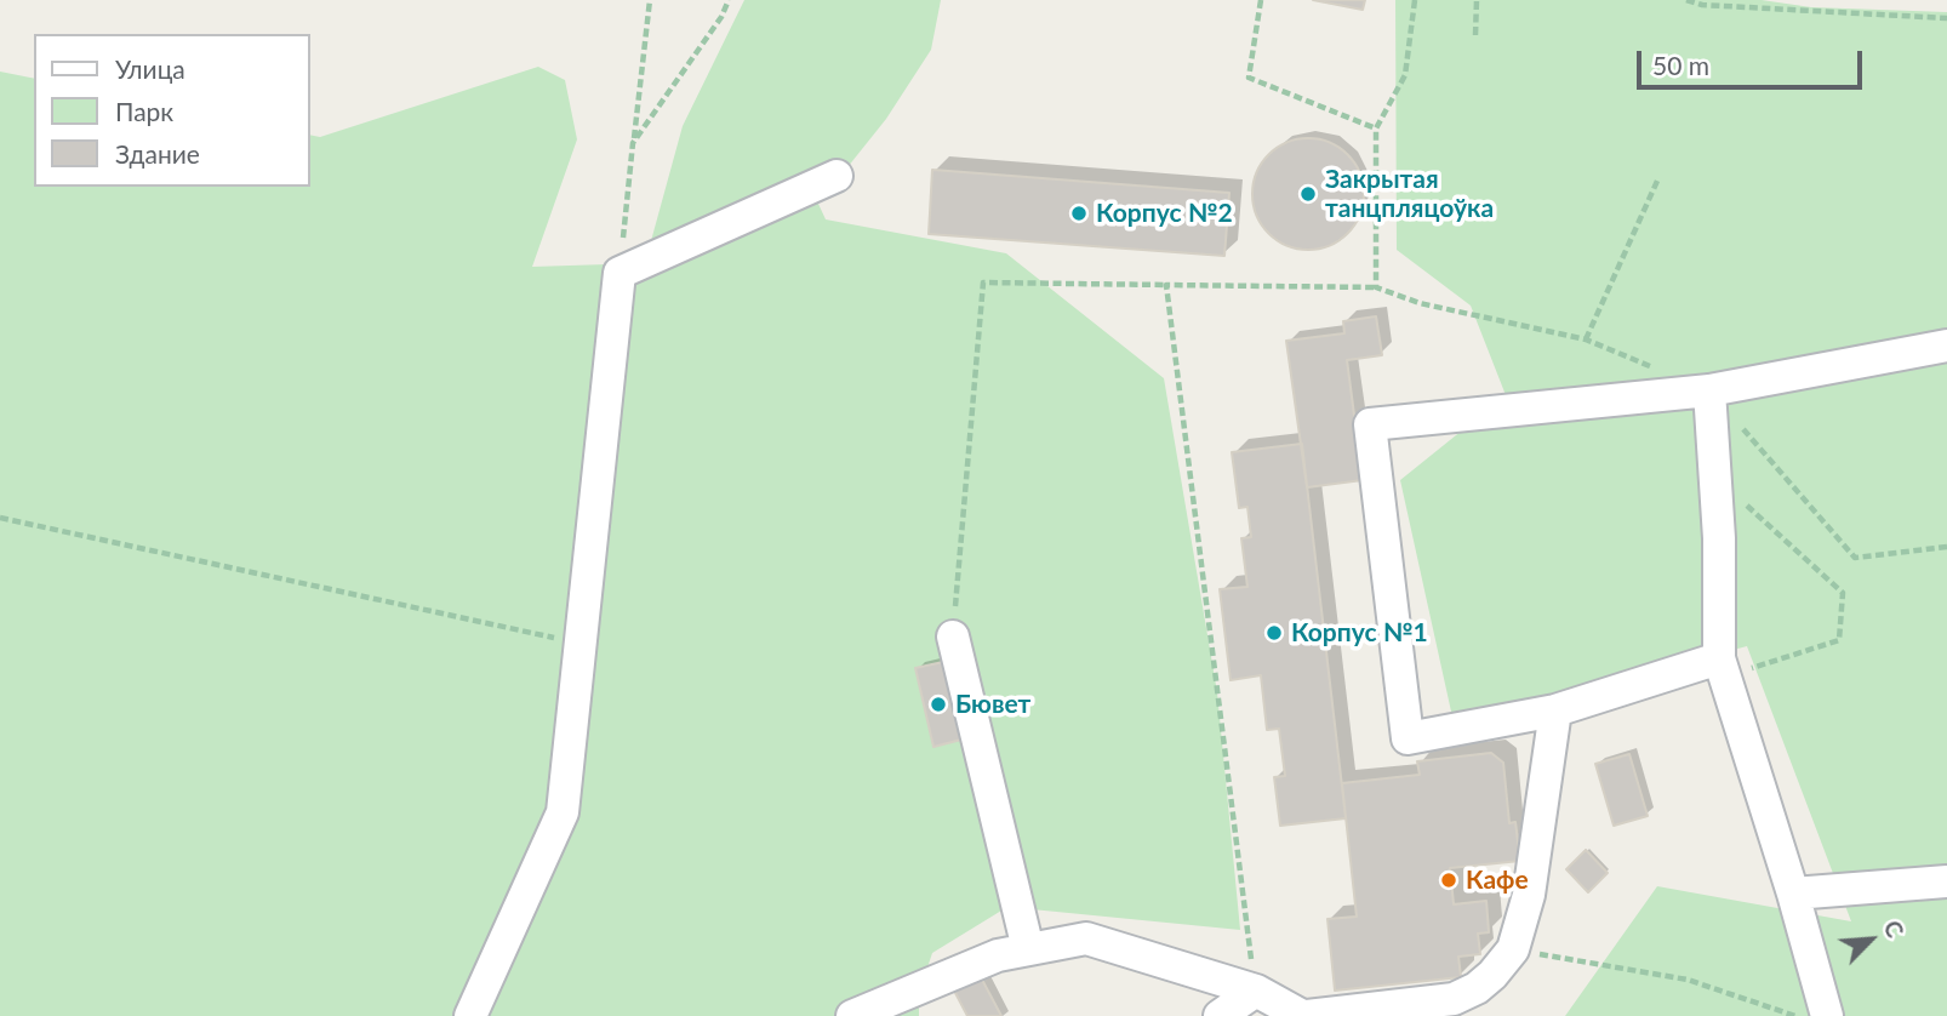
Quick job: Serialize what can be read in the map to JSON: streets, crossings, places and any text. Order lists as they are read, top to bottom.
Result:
{
  "places": [
    "Закрытая танцпляцоўка",
    "Корпус №2",
    "Корпус №1",
    "Бювет",
    "Кафе"
  ],
  "legend": ["Улица", "Парк", "Здание"],
  "scale_bar": "50 m",
  "north": "top right"
}
